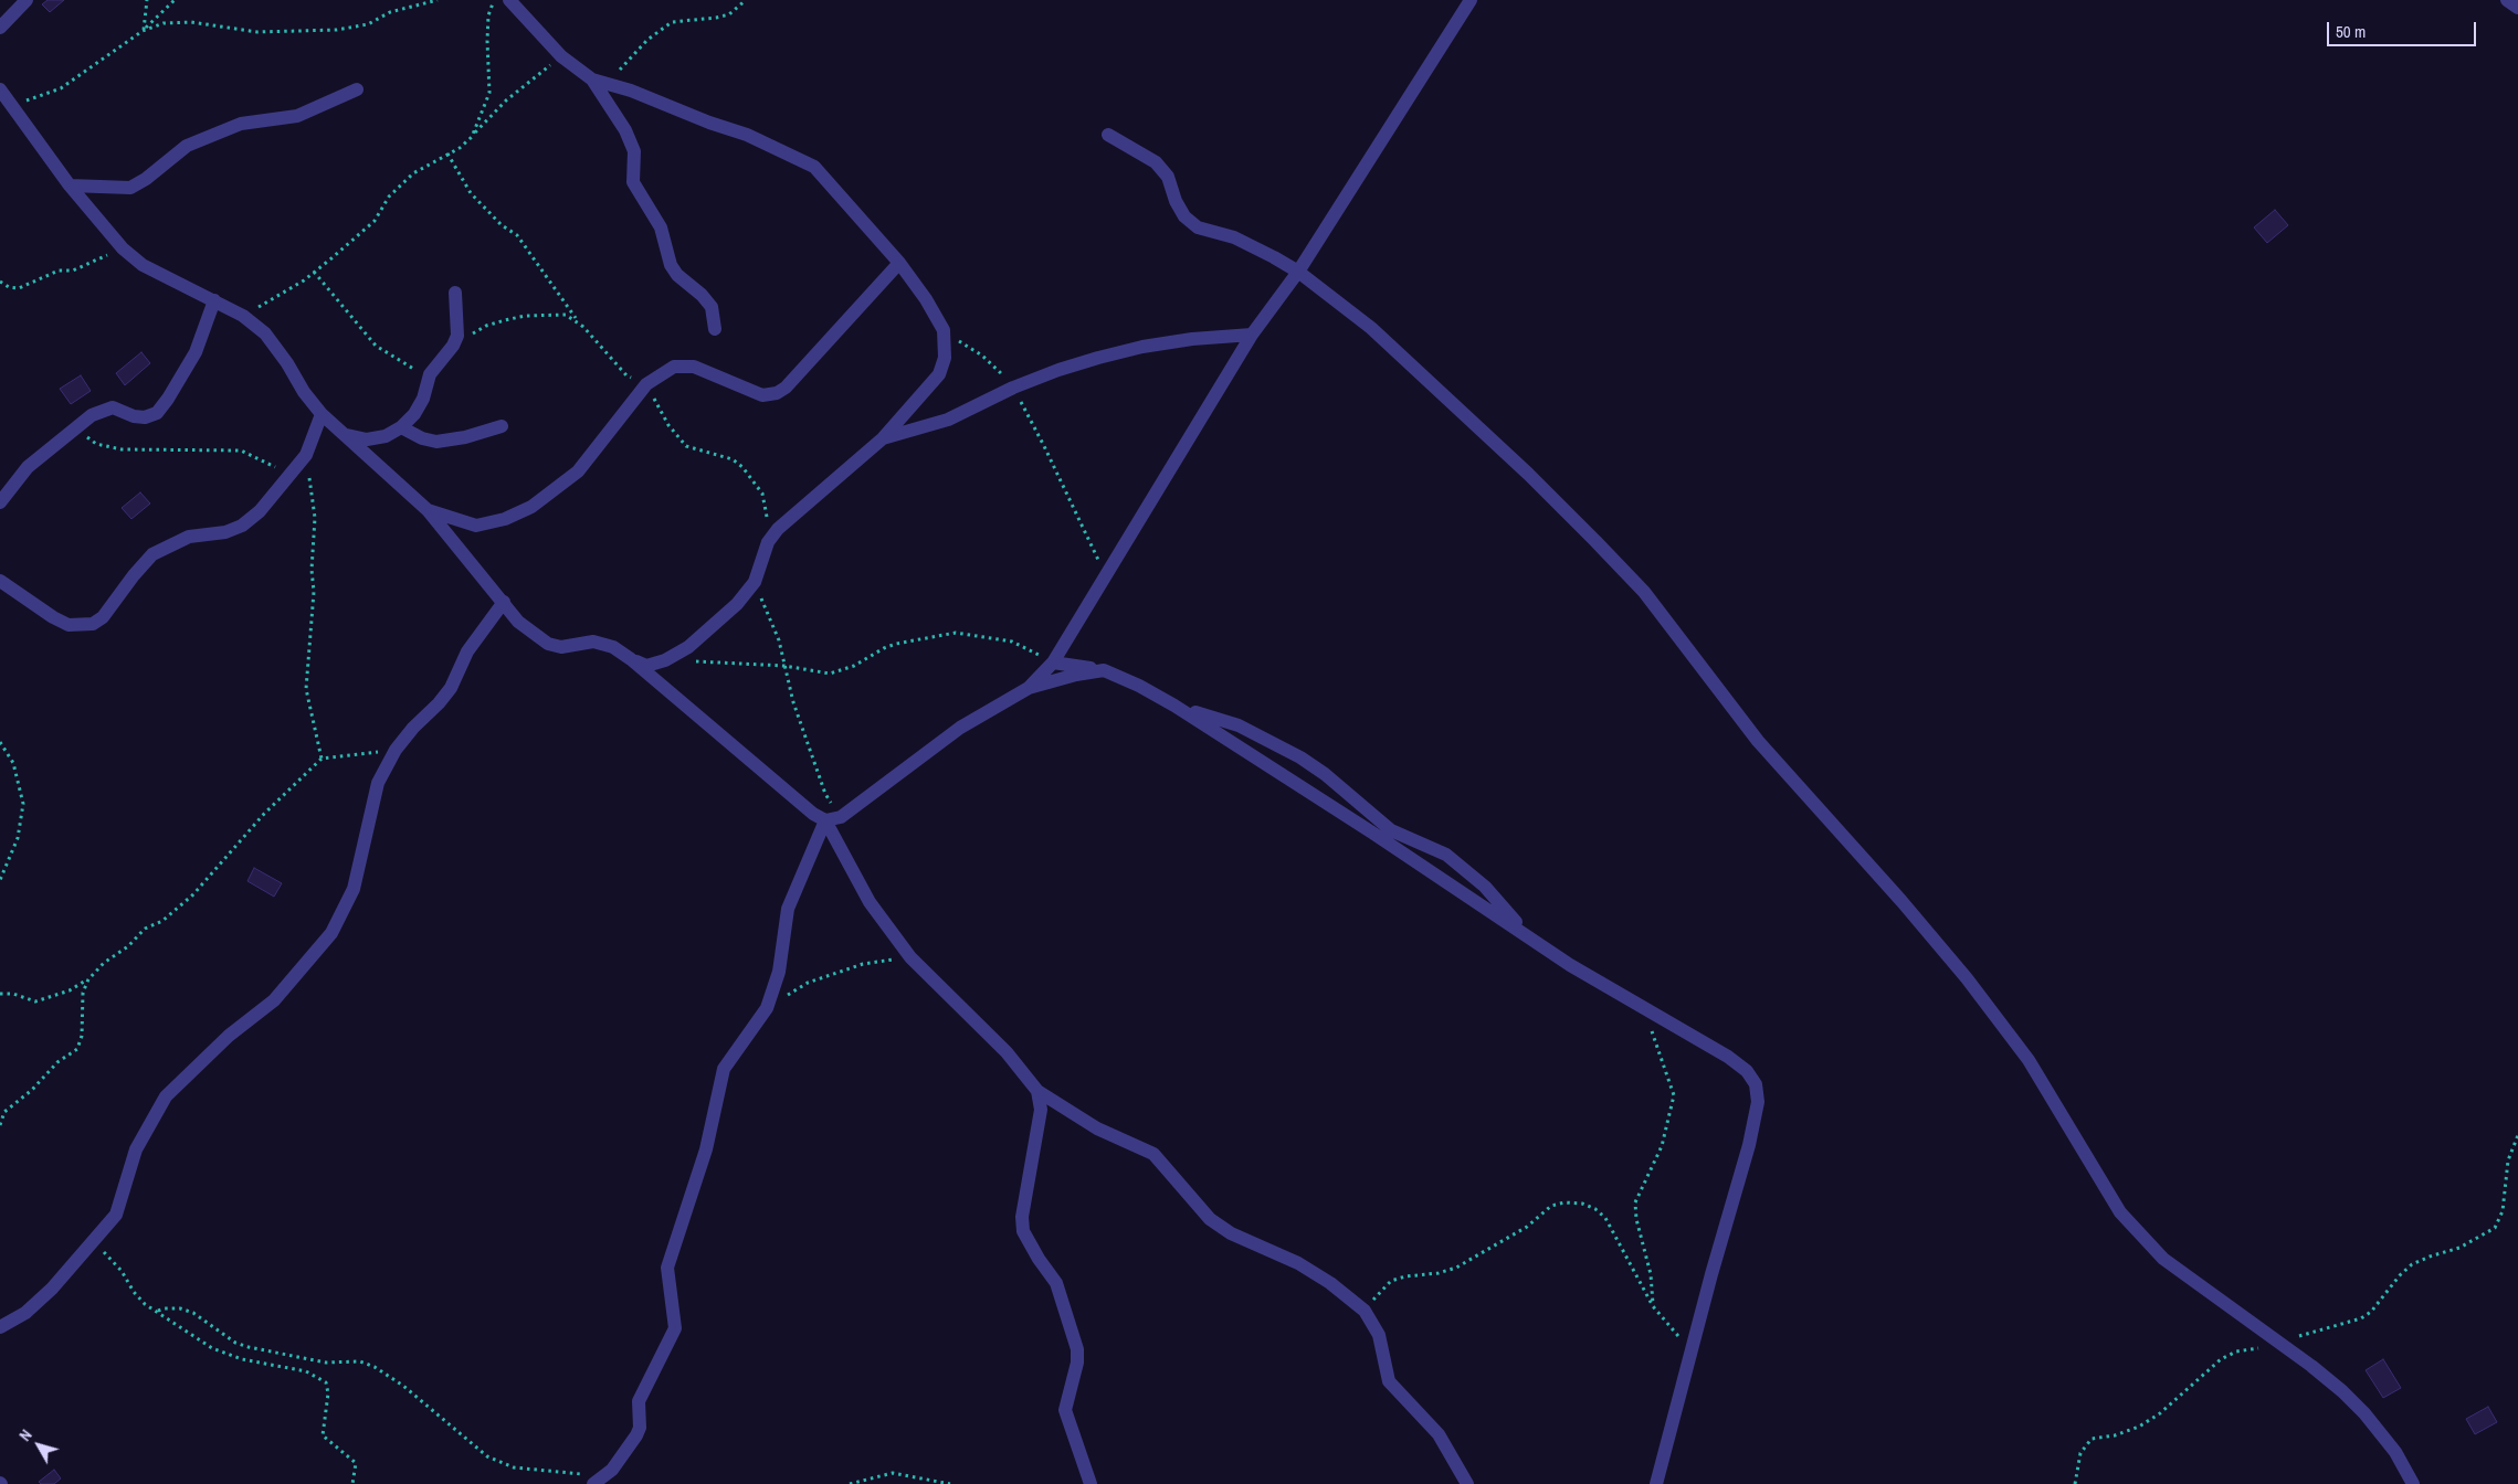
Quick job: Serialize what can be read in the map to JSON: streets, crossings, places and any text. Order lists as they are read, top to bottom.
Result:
{
  "scale_bar": "50 m",
  "north": "top left"
}
